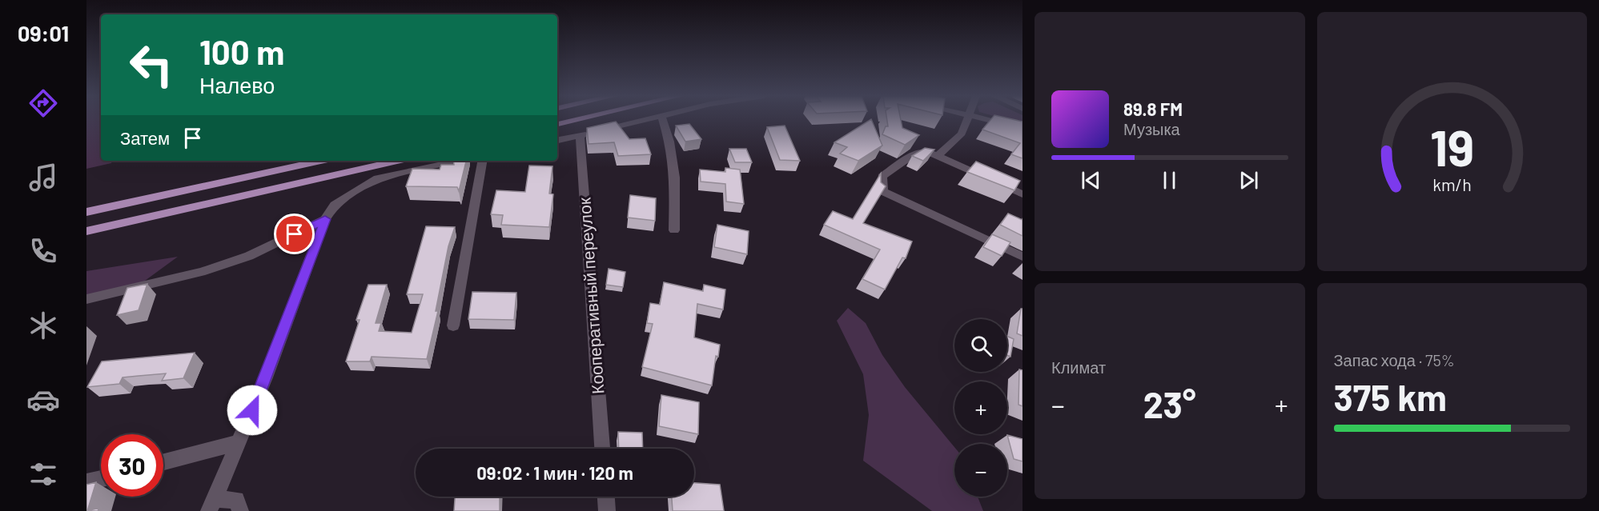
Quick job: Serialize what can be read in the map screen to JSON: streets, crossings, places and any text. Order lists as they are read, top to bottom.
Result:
{
  "streets": {
    "street": ["Кооперативный переулок"]
  },
  "page": {
    "tabs": "09:01",
    "turn": ["100 m", "Налево"],
    "song": ["89.8 FM", "Музыка"],
    "then": "Затем",
    "tile": [
      "Климат",
      ["Запас хода · 75%", "375 km"]
    ],
    "map_buttons": ["+", "−"],
    "heat": ["−", "23°", "+"],
    "limit": "30",
    "trip": "09:02 · 1 мин · 120 m",
    "gauge": ["19", "km/h"]
  }
}
